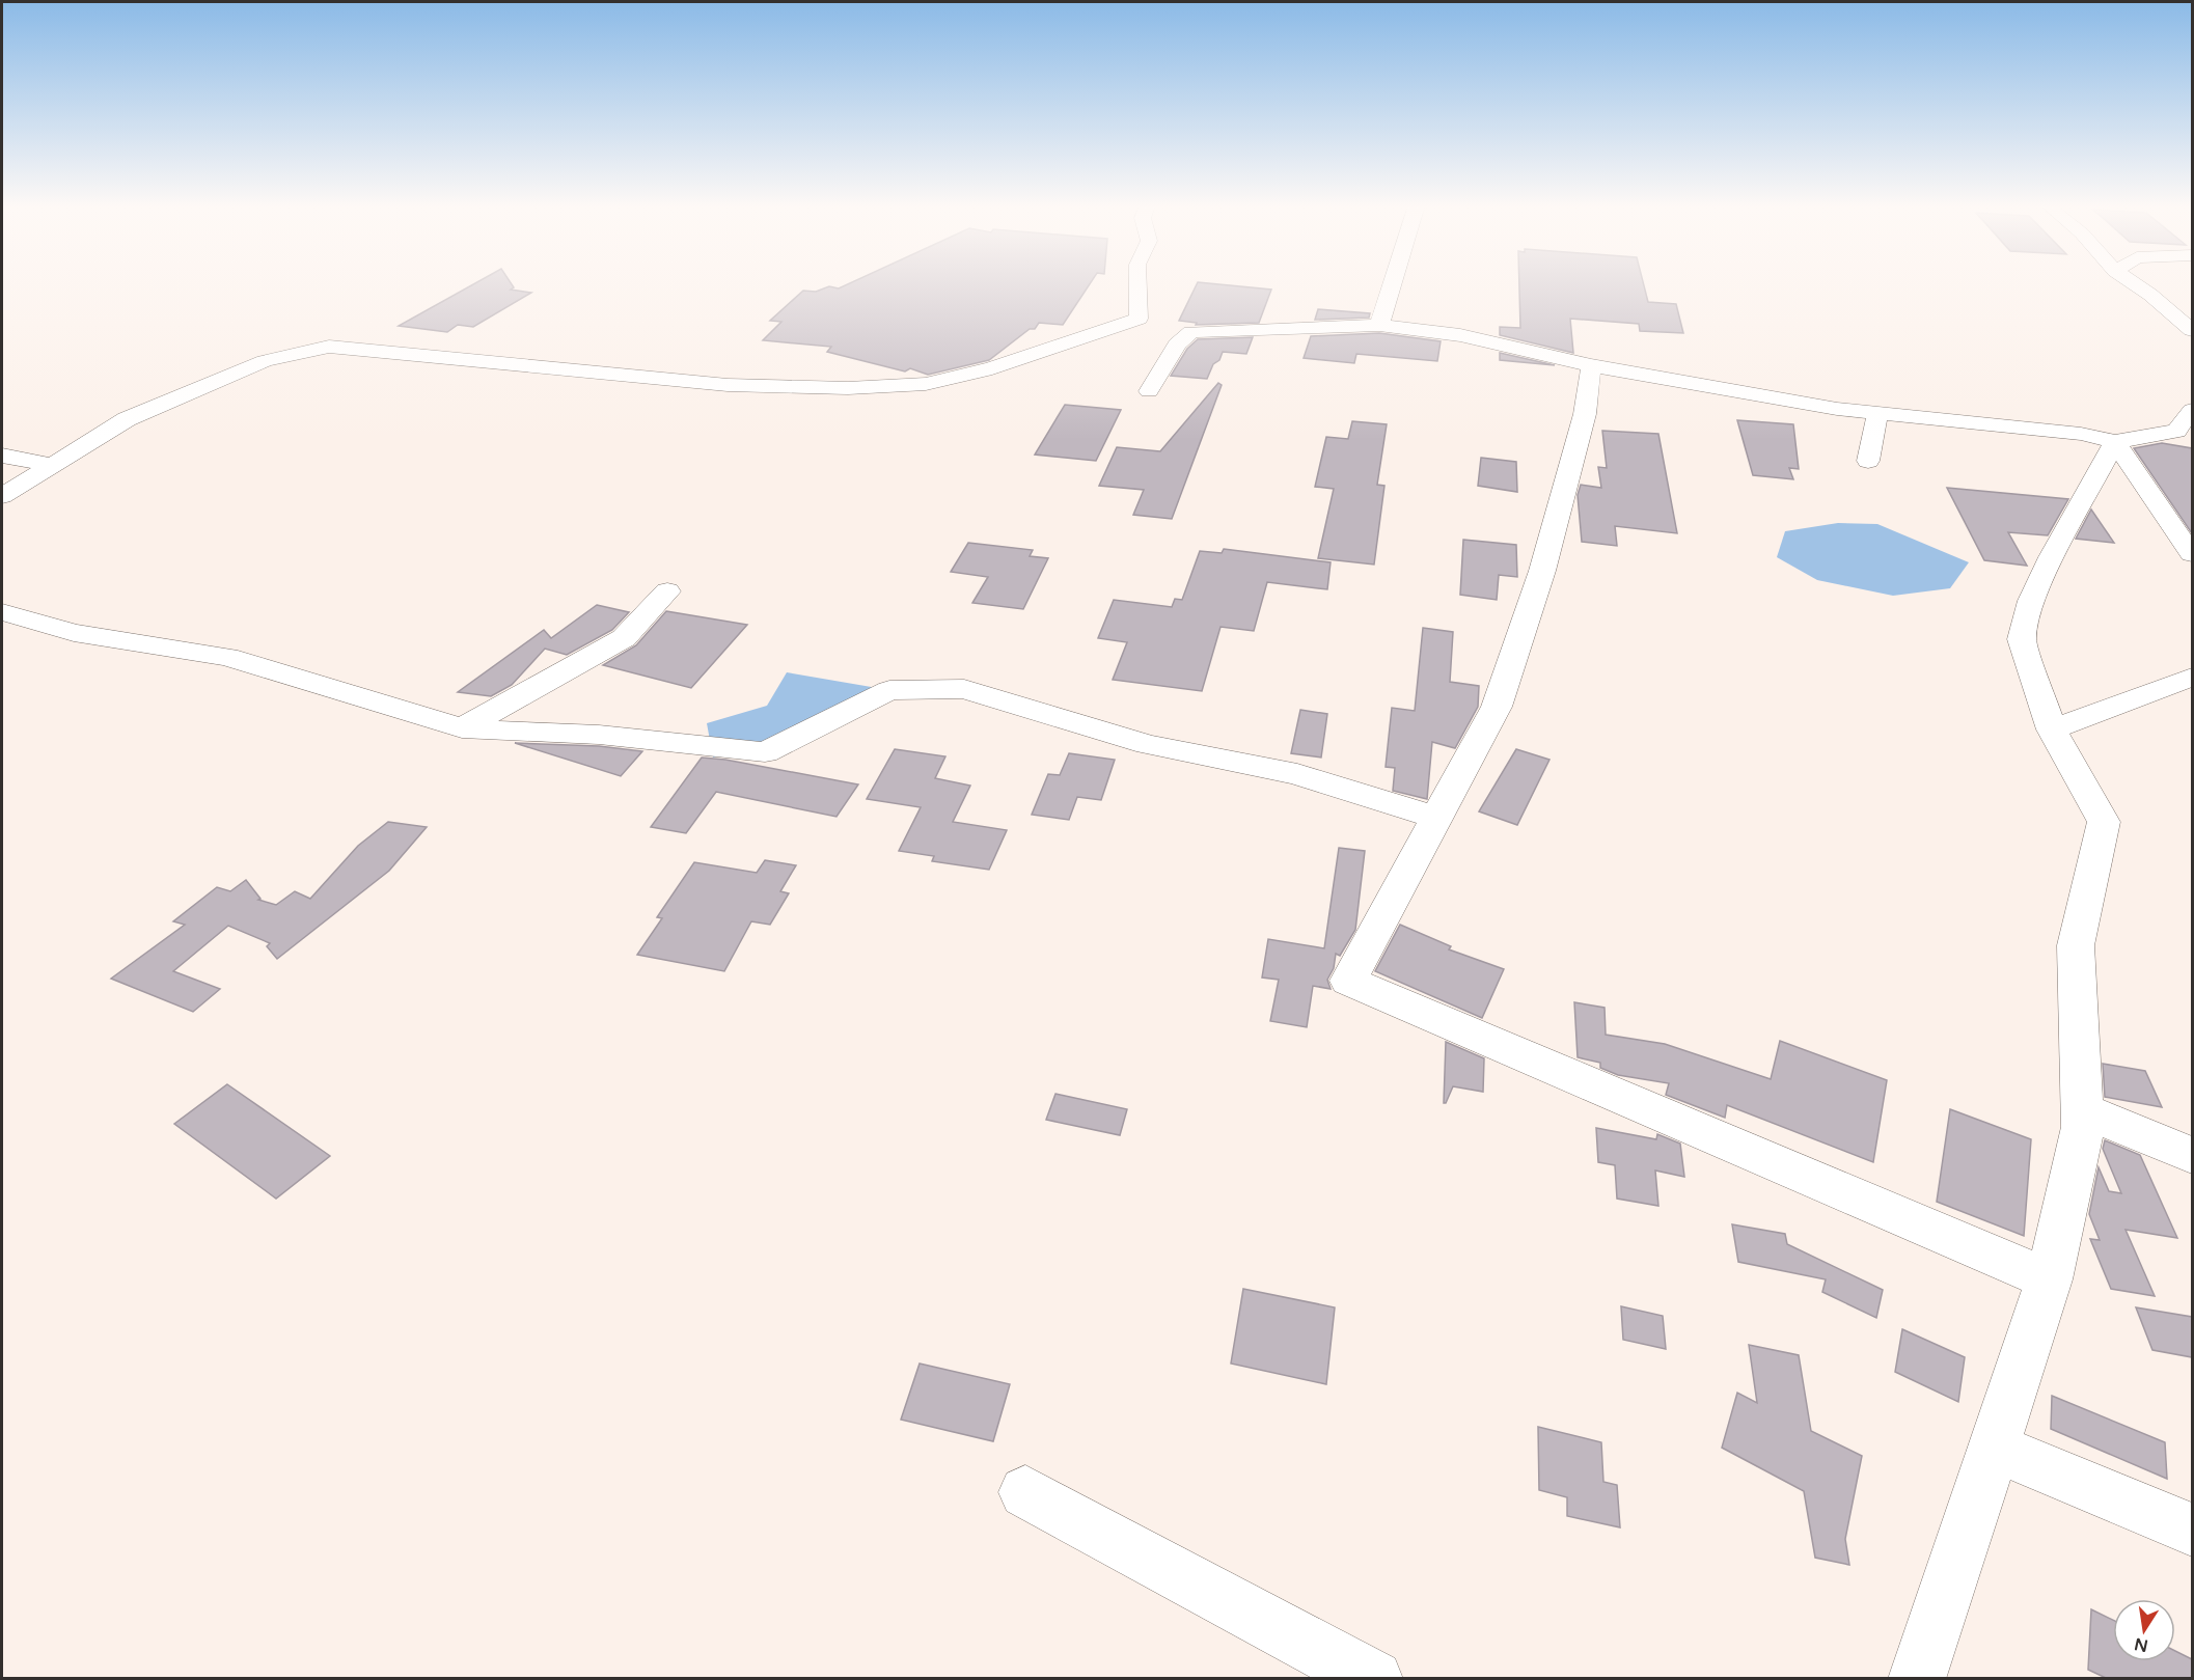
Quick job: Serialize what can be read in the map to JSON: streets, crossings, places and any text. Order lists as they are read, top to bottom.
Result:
{
  "north": "bottom"
}
